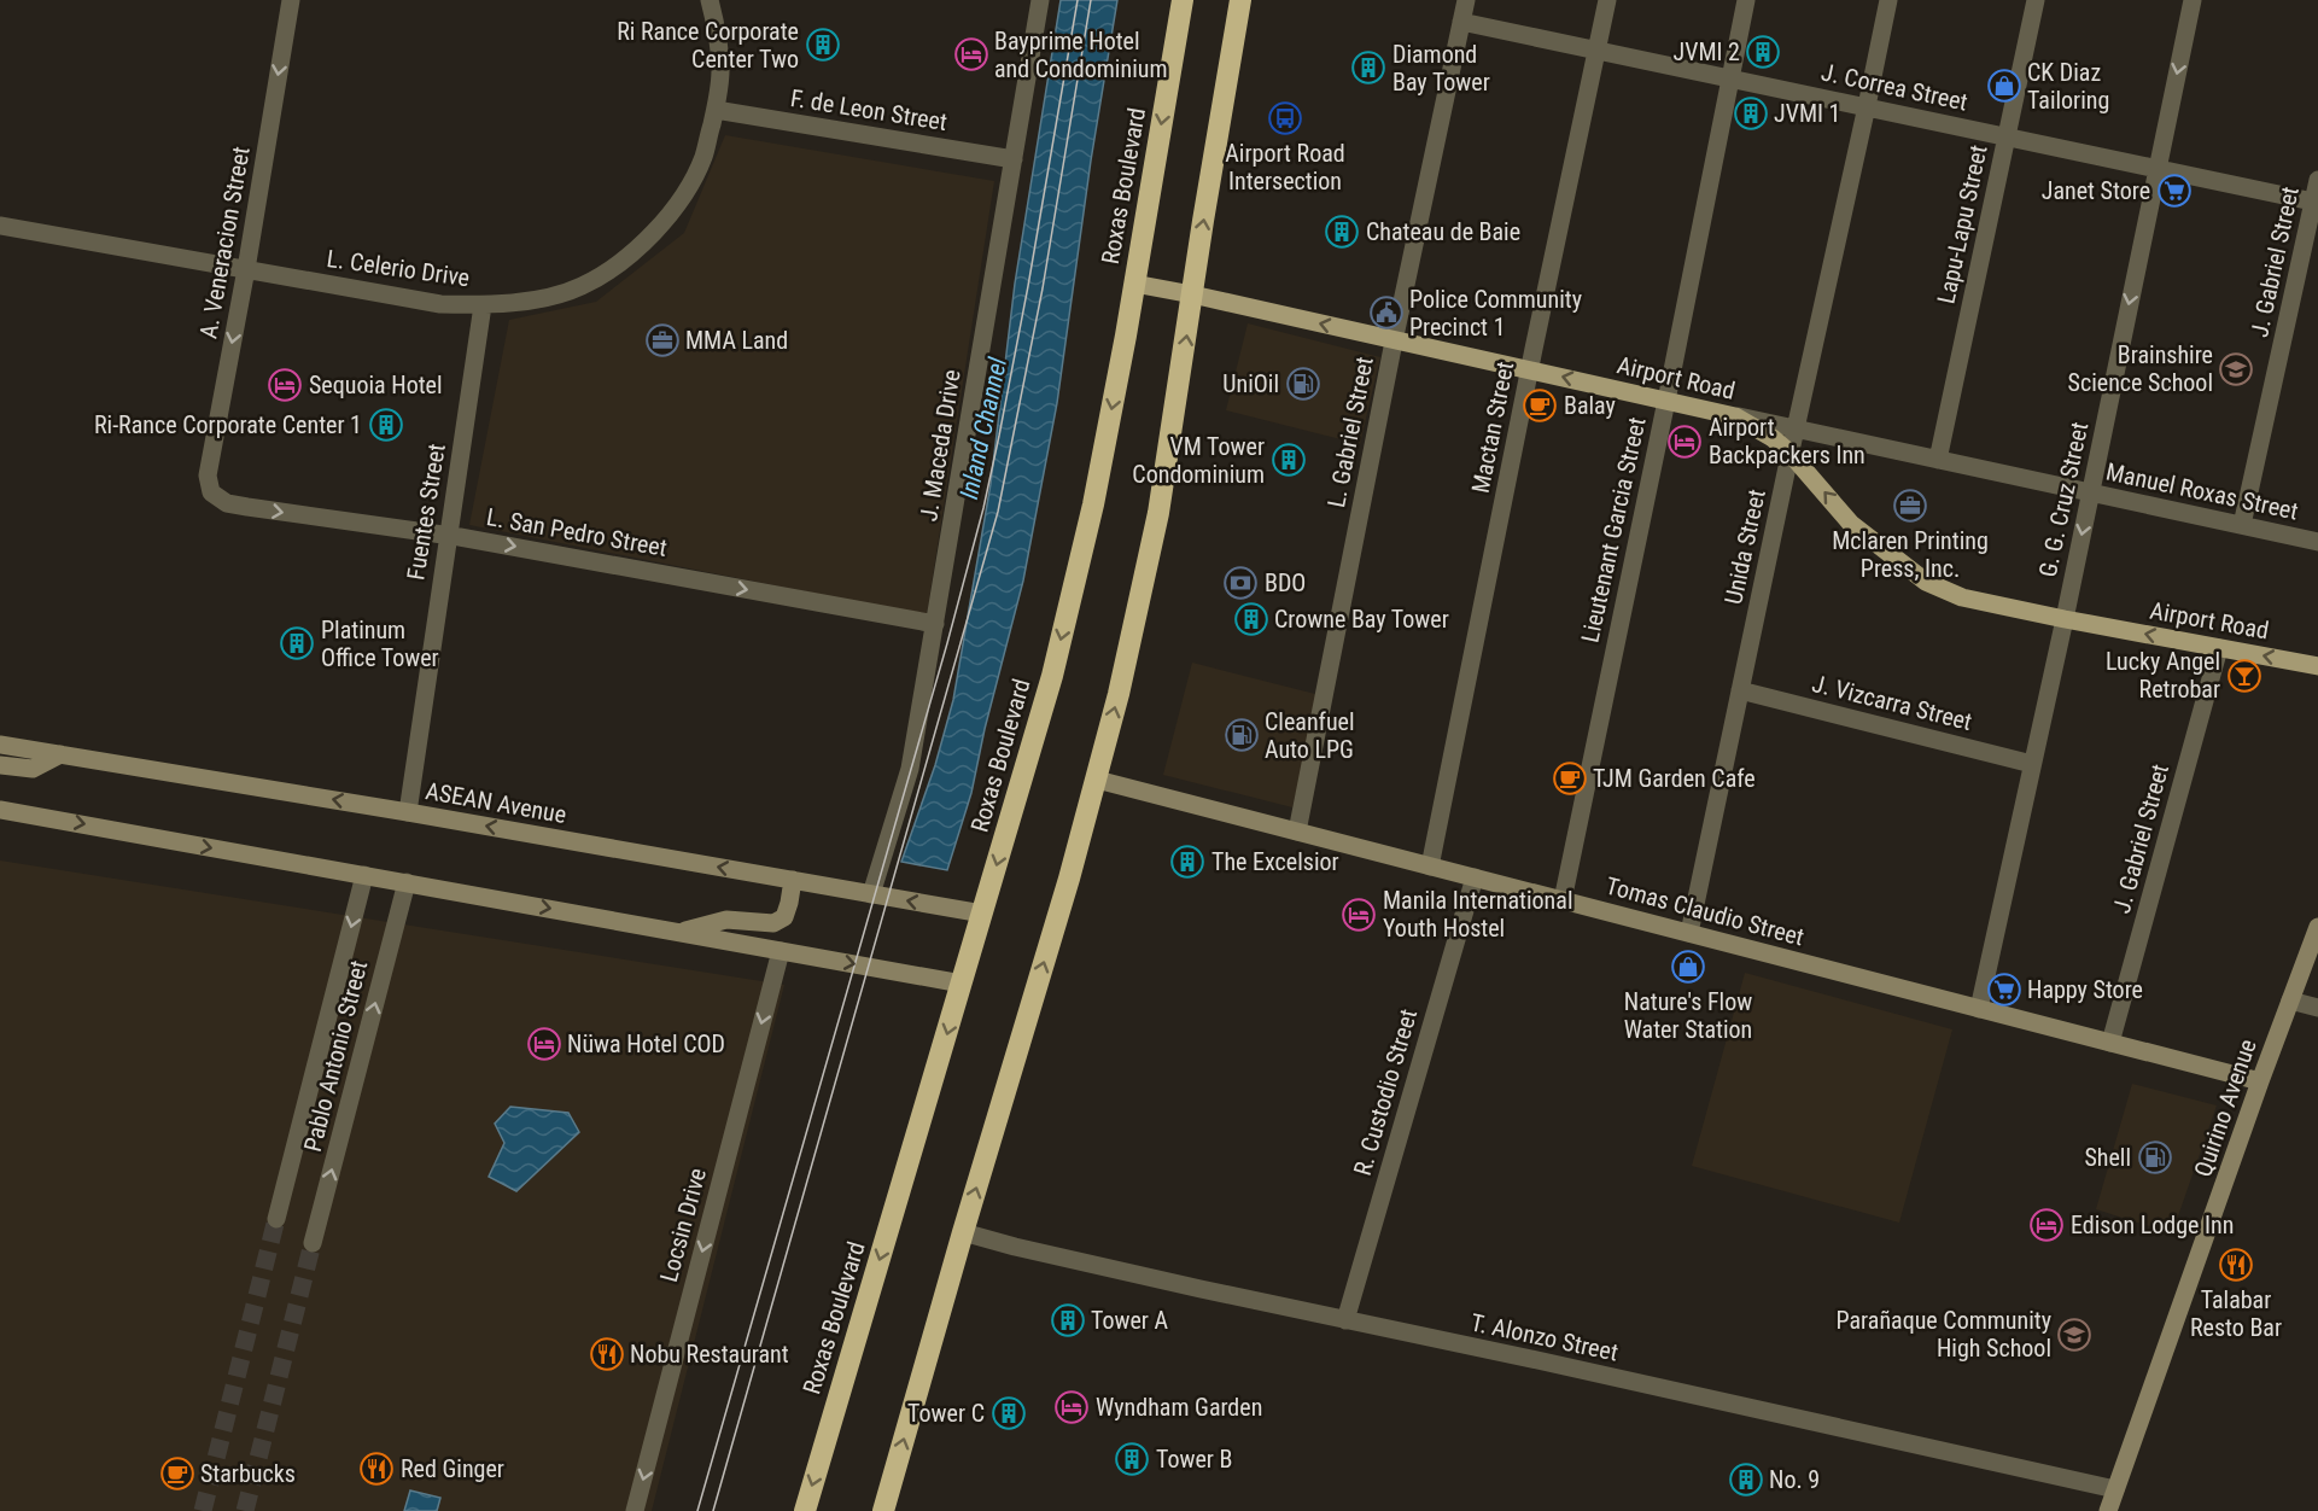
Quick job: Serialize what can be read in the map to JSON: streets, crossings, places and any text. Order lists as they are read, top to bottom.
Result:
{
  "streets": {
    "highway": ["Roxas Boulevard"],
    "main road": ["Airport Road"],
    "street": [
      "J. Correa Street",
      "F. de Leon Street",
      "Lapu-Lapu Street",
      "A. Veneracion Street",
      "J. Gabriel Street",
      "L. Celerio Drive",
      "Mactan Street",
      "L. Gabriel Street",
      "J. Maceda Drive",
      "Manuel Roxas Street",
      "G. G. Cruz Street",
      "Fuentes Street",
      "Lieutenant Garcia Street",
      "L. San Pedro Street",
      "Unida Street",
      "J. Vizcarra Street",
      "ASEAN Avenue",
      "Tomas Claudio Street",
      "Pablo Antonio Street",
      "R. Custodio Street",
      "Quirino Avenue",
      "Locsin Drive",
      "T. Alonzo Street"
    ]
  },
  "crossings": [
    ["J. Correa Street", "Lapu-Lapu Street"],
    ["J. Correa Street", "J. Gabriel Street"],
    ["J. Correa Street", "Mactan Street"],
    ["J. Correa Street", "L. Gabriel Street"],
    ["J. Correa Street", "G. G. Cruz Street"],
    ["J. Correa Street", "Lieutenant Garcia Street"],
    ["J. Correa Street", "Unida Street"],
    ["F. de Leon Street", "L. Celerio Drive"],
    ["F. de Leon Street", "J. Maceda Drive"],
    ["Roxas Boulevard", "Airport Road"],
    ["Roxas Boulevard", "ASEAN Avenue"],
    ["Lapu-Lapu Street", "Manuel Roxas Street"],
    ["A. Veneracion Street", "L. Celerio Drive"],
    ["A. Veneracion Street", "L. San Pedro Street"],
    ["J. Gabriel Street", "Airport Road"],
    ["J. Gabriel Street", "Manuel Roxas Street"],
    ["J. Gabriel Street", "Tomas Claudio Street"],
    ["L. Celerio Drive", "Fuentes Street"],
    ["Airport Road", "Mactan Street"],
    ["Airport Road", "L. Gabriel Street"],
    ["Airport Road", "Manuel Roxas Street"],
    ["Airport Road", "G. G. Cruz Street"],
    ["Airport Road", "Lieutenant Garcia Street"],
    ["Airport Road", "Unida Street"],
    ["Mactan Street", "Tomas Claudio Street"],
    ["L. Gabriel Street", "Tomas Claudio Street"],
    ["J. Maceda Drive", "L. San Pedro Street"],
    ["J. Maceda Drive", "ASEAN Avenue"],
    ["Manuel Roxas Street", "G. G. Cruz Street"],
    ["Manuel Roxas Street", "Unida Street"],
    ["G. G. Cruz Street", "J. Vizcarra Street"],
    ["G. G. Cruz Street", "Tomas Claudio Street"],
    ["Fuentes Street", "L. San Pedro Street"],
    ["Fuentes Street", "ASEAN Avenue"],
    ["Lieutenant Garcia Street", "Tomas Claudio Street"],
    ["Unida Street", "J. Vizcarra Street"],
    ["Unida Street", "Tomas Claudio Street"],
    ["Tomas Claudio Street", "R. Custodio Street"],
    ["Tomas Claudio Street", "Quirino Avenue"],
    ["R. Custodio Street", "T. Alonzo Street"],
    ["Quirino Avenue", "T. Alonzo Street"]
  ],
  "one_way": [
    "A. Veneracion Street",
    "Airport Road",
    "G. G. Cruz Street",
    "L. San Pedro Street",
    "Locsin Drive"
  ],
  "water": ["Inland Channel"],
  "places": {
    "building": [
      "Ri Rance Corporate Center Two",
      "JVMI 2",
      "Diamond Bay Tower",
      "JVMI 1",
      "Chateau de Baie",
      "Ri-Rance Corporate Center 1",
      "VM Tower Condominium",
      "Crowne Bay Tower",
      "Platinum Office Tower",
      "The Excelsior",
      "Tower A",
      "Tower C",
      "Tower B",
      "No. 9"
    ],
    "hotel": [
      "Bayprime Hotel and Condominium",
      "Sequoia Hotel",
      "Airport Backpackers Inn",
      "Manila International Youth Hostel",
      "Nüwa Hotel COD",
      "Edison Lodge Inn",
      "Wyndham Garden"
    ],
    "shop": ["CK Diaz Tailoring", "Nature's Flow Water Station"],
    "bus stop": ["Airport Road Intersection"],
    "supermarket": ["Janet Store", "Happy Store"],
    "public building": ["Police Community Precinct 1"],
    "office": ["MMA Land", "Mclaren Printing Press, Inc."],
    "school or university": ["Brainshire Science School", "Parañaque Community High School"],
    "fuel station": ["UniOil", "Cleanfuel Auto LPG", "Shell"],
    "cafe": ["Balay", "TJM Garden Cafe", "Starbucks"],
    "bank": ["BDO"],
    "bar": ["Lucky Angel Retrobar"],
    "restaurant": ["Talabar Resto Bar", "Nobu Restaurant", "Red Ginger"]
  }
}
